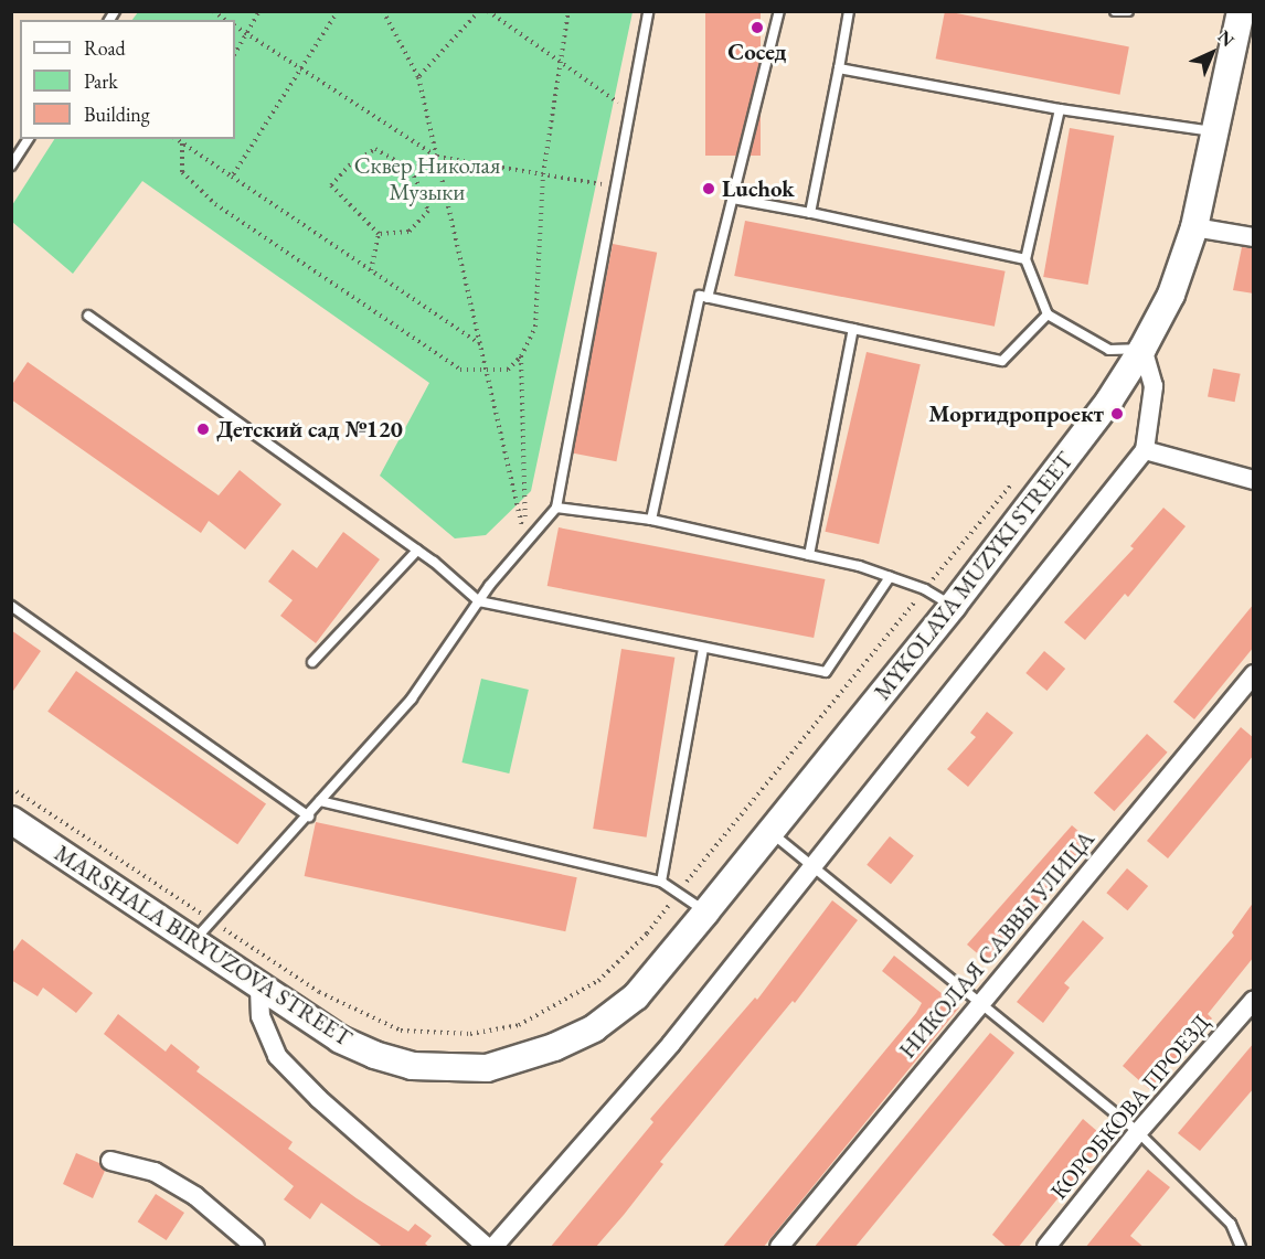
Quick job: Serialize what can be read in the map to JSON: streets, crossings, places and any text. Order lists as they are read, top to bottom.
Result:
{
  "streets": {
    "main road": ["MYKOLAYA MUZYKI STREET", "MARSHALA BIRYUZOVA STREET"],
    "street": ["НИКОЛАЯ САВВЫ УЛИЦА", "КОРОБКОВА ПРОЕЗД"]
  },
  "crossings": [
    ["MYKOLAYA MUZYKI STREET", "MARSHALA BIRYUZOVA STREET"]
  ],
  "parks": ["Сквер Николая Музыки"],
  "places": [
    "Сосед",
    "Luchok",
    "Моргидропроект",
    "Детский сад №120"
  ],
  "legend": ["Road", "Park", "Building"],
  "north": "top right"
}
